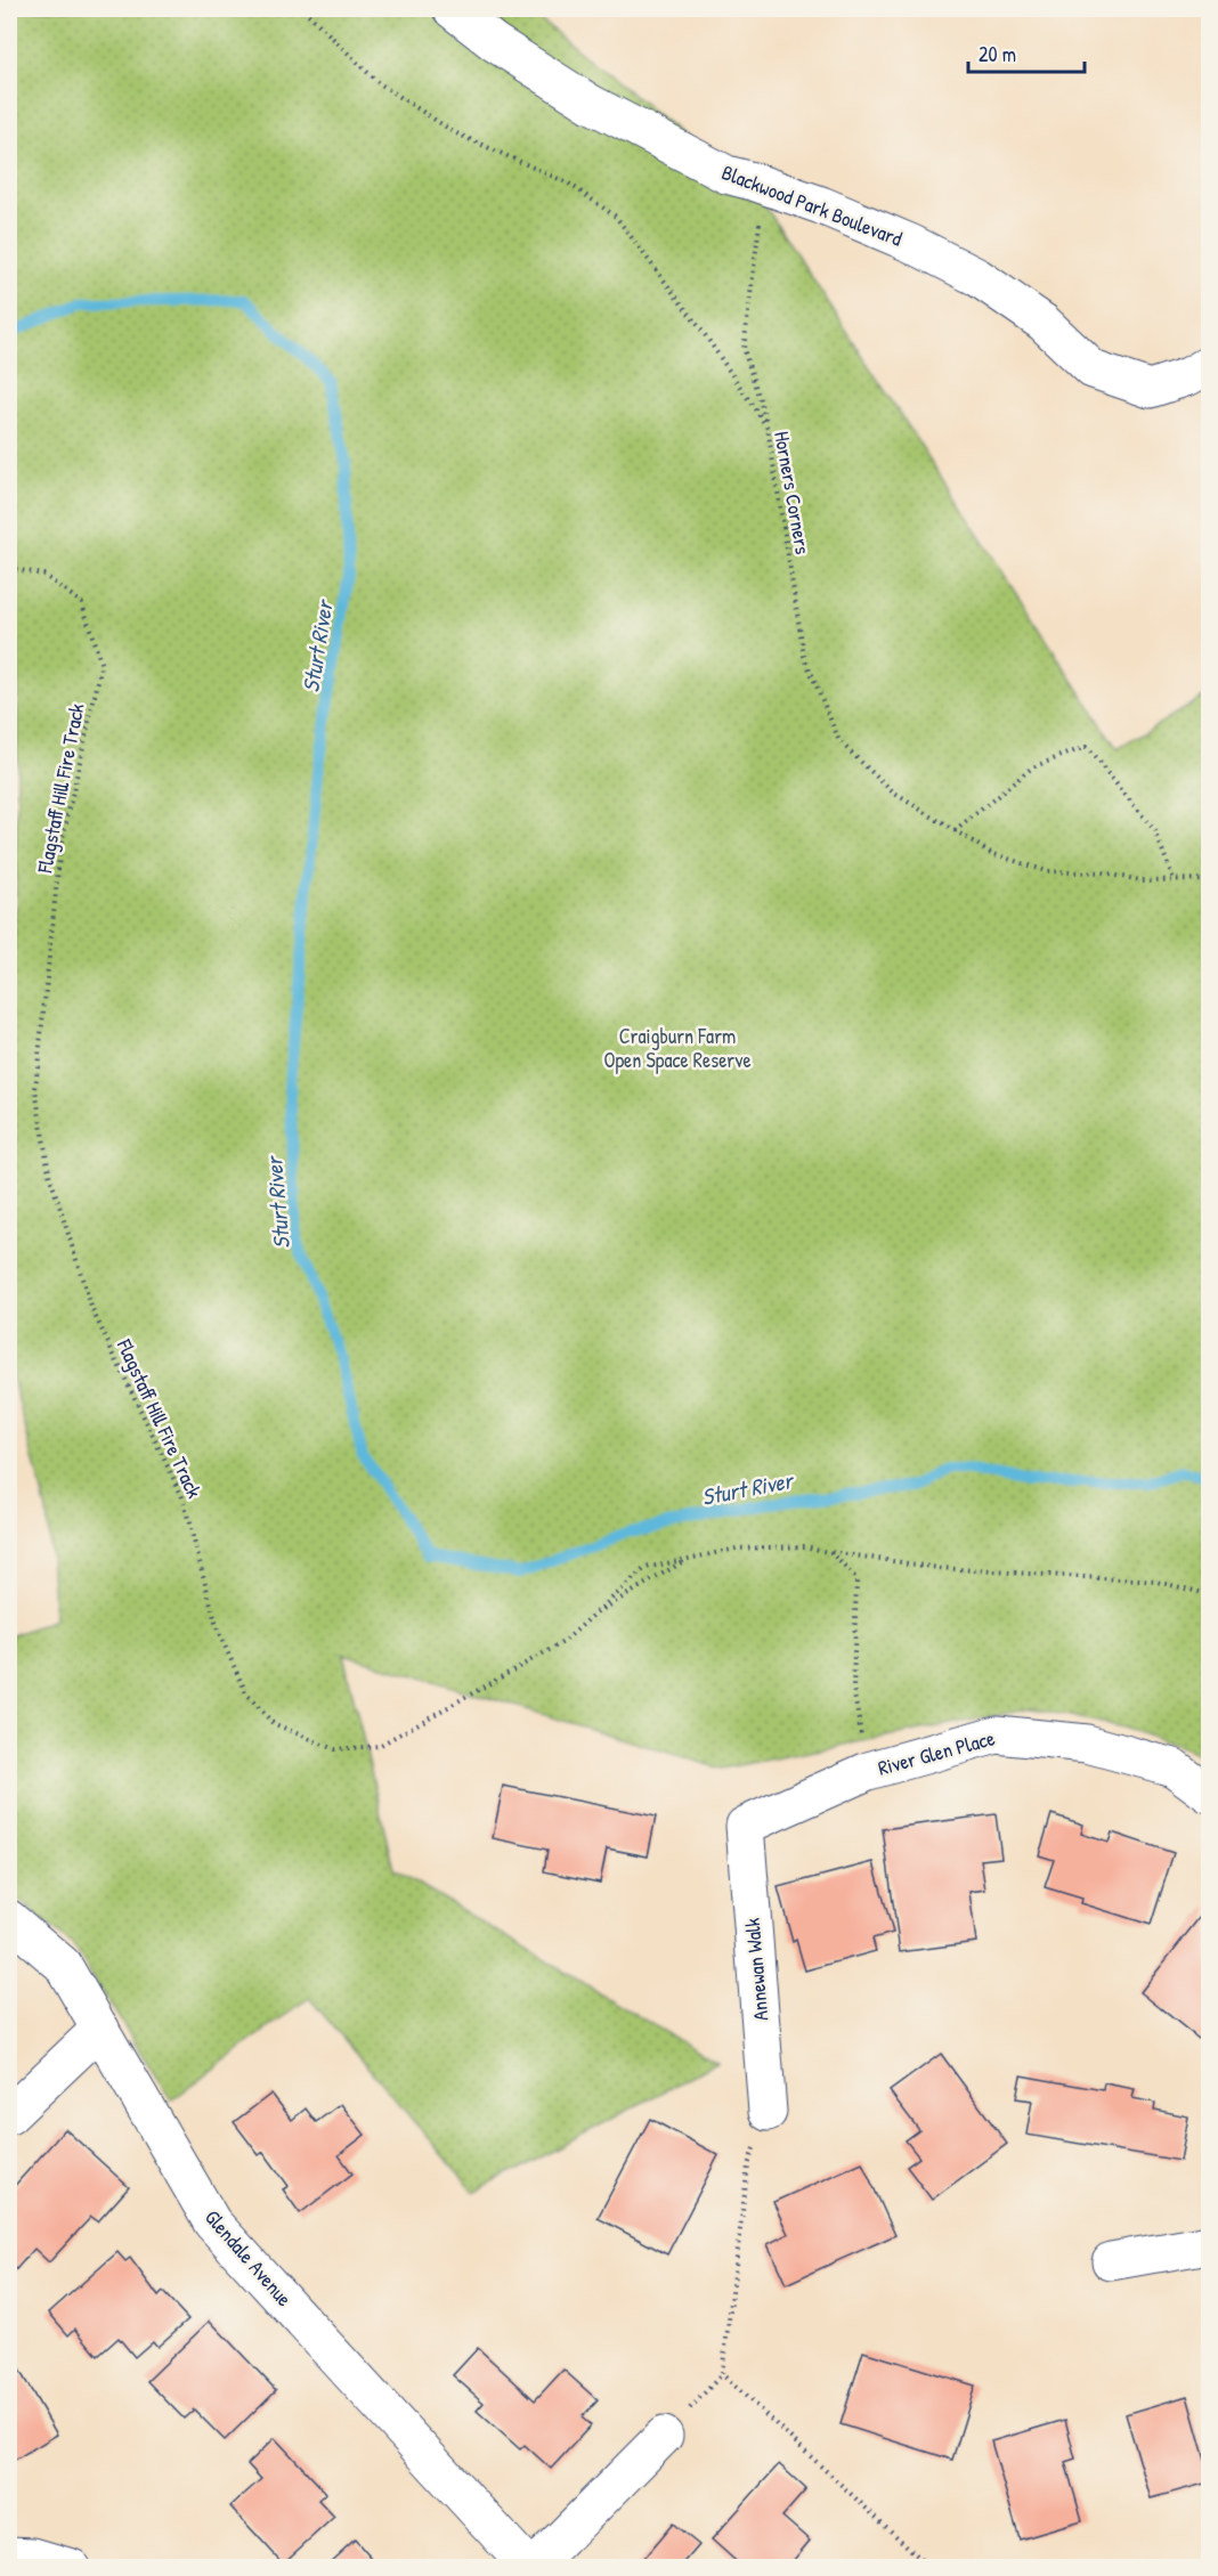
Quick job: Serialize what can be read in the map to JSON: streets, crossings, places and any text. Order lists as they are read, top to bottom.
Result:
{
  "streets": {
    "street": [
      "Blackwood Park Boulevard",
      "River Glen Place",
      "Annewan Walk",
      "Glendale Avenue"
    ],
    "path": ["Horners Corners", "Flagstaff Hill Fire Track"]
  },
  "crossings": [
    ["Flagstaff Hill Fire Track", "River Glen Place"],
    ["River Glen Place", "Annewan Walk"]
  ],
  "water": ["Sturt River"],
  "parks": ["Craigburn Farm Open Space Reserve"],
  "scale_bar": "20 m"
}
